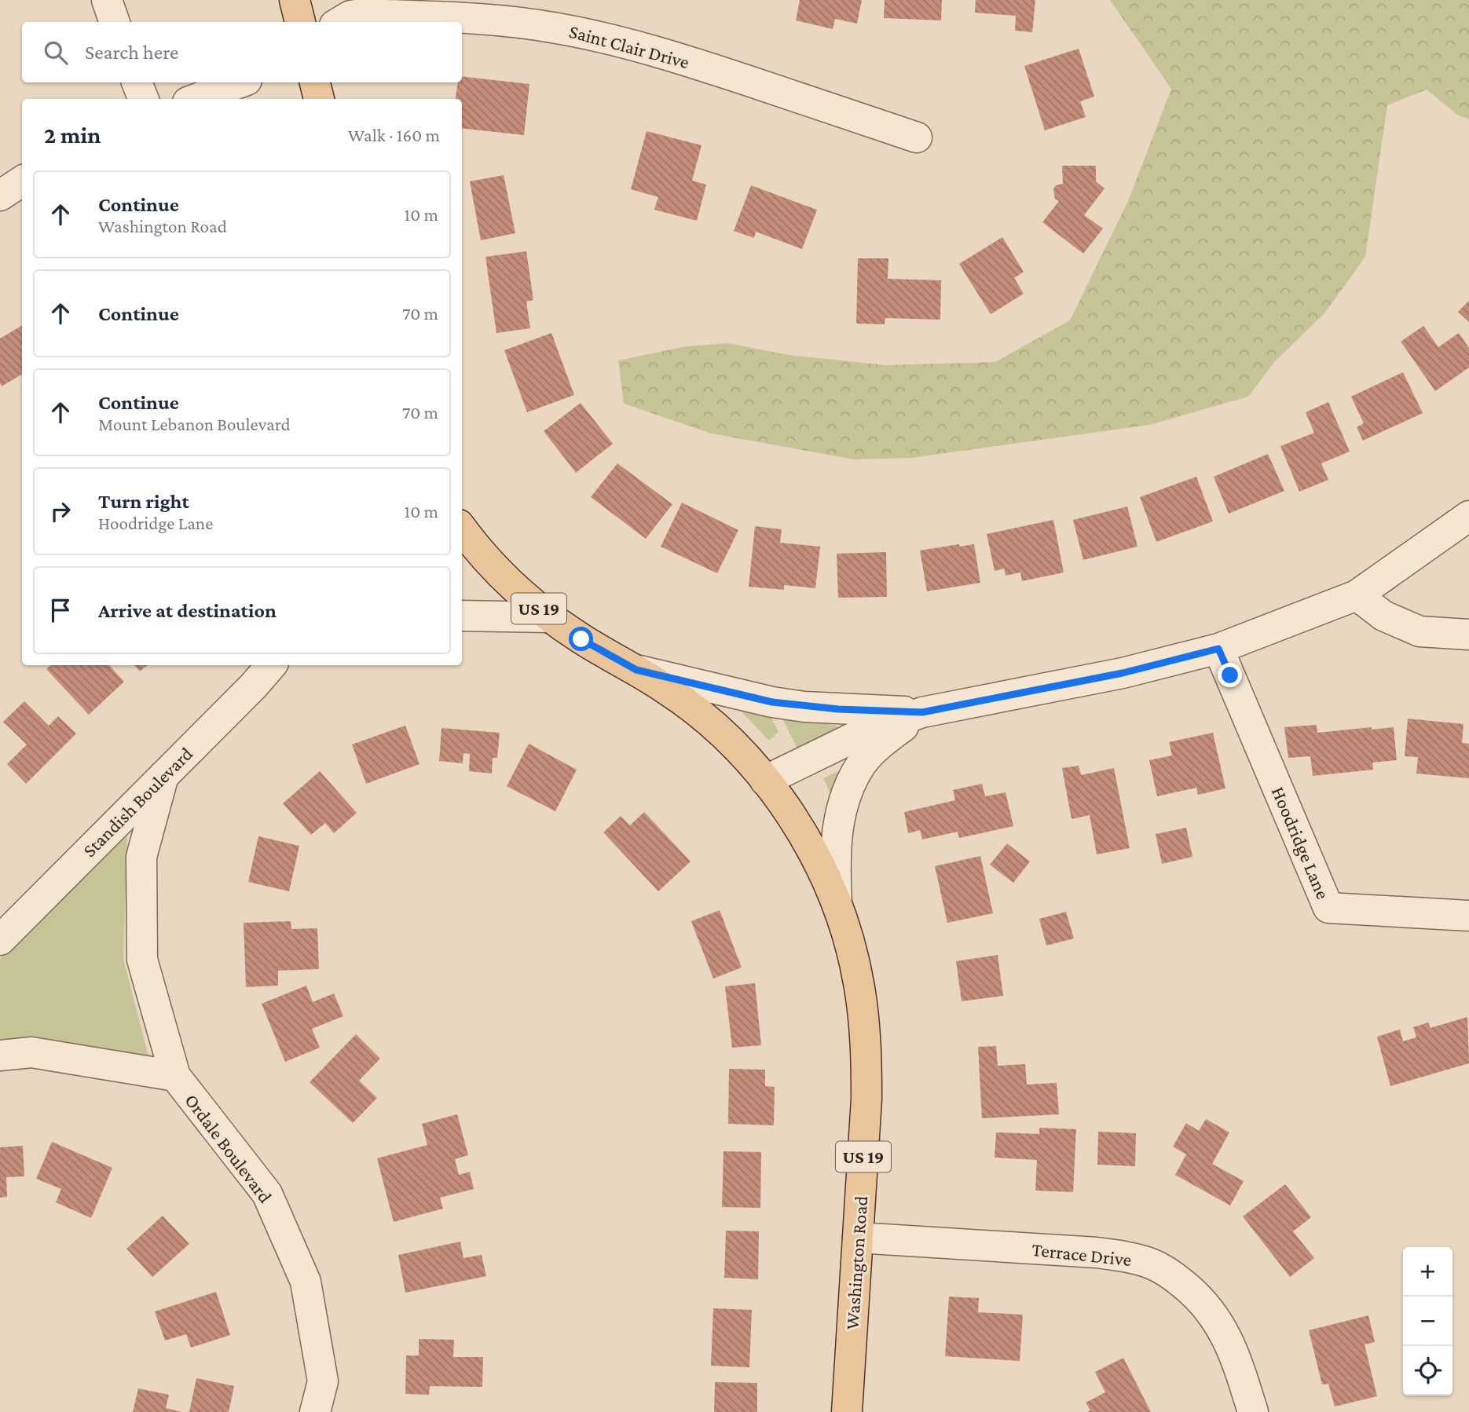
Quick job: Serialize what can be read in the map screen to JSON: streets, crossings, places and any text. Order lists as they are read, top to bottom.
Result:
{
  "streets": {
    "main road": ["US 19", "Washington Road"],
    "street": [
      "Saint Clair Drive",
      "Standish Boulevard",
      "Hoodridge Lane",
      "Ordale Boulevard",
      "Terrace Drive"
    ]
  },
  "crossings": [
    ["Standish Boulevard", "Ordale Boulevard"],
    ["Terrace Drive", "Washington Road"]
  ],
  "page": {
    "search": "Search here",
    "heading": ["2 min", "Walk · 160 m"],
    "list": [
      ["Continue", "Washington Road", "10 m"],
      ["Continue", "70 m"],
      ["Continue", "Mount Lebanon Boulevard", "70 m"],
      ["Turn right", "Hoodridge Lane", "10 m"],
      "Arrive at destination"
    ],
    "map_buttons": ["+", "−"]
  }
}
